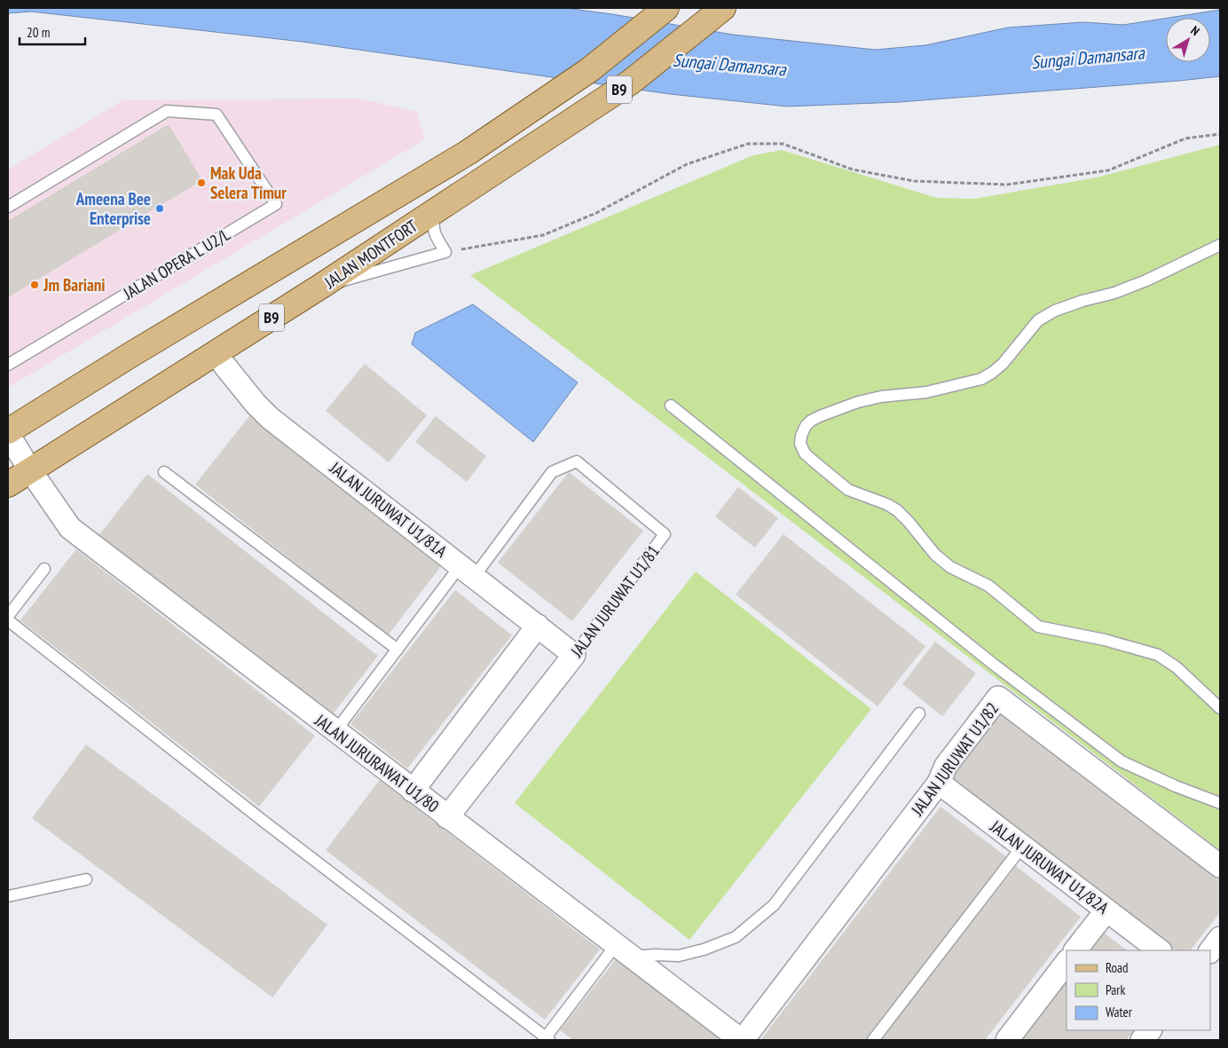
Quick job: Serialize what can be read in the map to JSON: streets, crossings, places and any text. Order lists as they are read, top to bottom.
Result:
{
  "streets": {
    "main road": ["B9", "JALAN MONTFORT"],
    "street": [
      "JALAN JURUWAT U1/81A",
      "JALAN JURUWAT U1/81",
      "JALAN JURUWAT U1/82",
      "JALAN JURURAWAT U1/80",
      "JALAN JURUWAT U1/82A"
    ],
    "lane": ["JALAN OPERA L U2/L"]
  },
  "crossings": [
    ["JALAN MONTFORT", "JALAN JURUWAT U1/81A"],
    ["JALAN MONTFORT", "JALAN JURURAWAT U1/80"],
    ["JALAN JURUWAT U1/81A", "JALAN JURUWAT U1/81"],
    ["JALAN JURUWAT U1/81", "JALAN JURURAWAT U1/80"],
    ["JALAN JURUWAT U1/82", "JALAN JURURAWAT U1/80"],
    ["JALAN JURUWAT U1/82", "JALAN JURUWAT U1/82A"]
  ],
  "water": ["Sungai Damansara"],
  "places": ["Mak Uda Selera Timur", "Ameena Bee Enterprise", "Jm Bariani"],
  "legend": ["Road", "Park", "Water"],
  "scale_bar": "20 m",
  "north": "top right"
}
